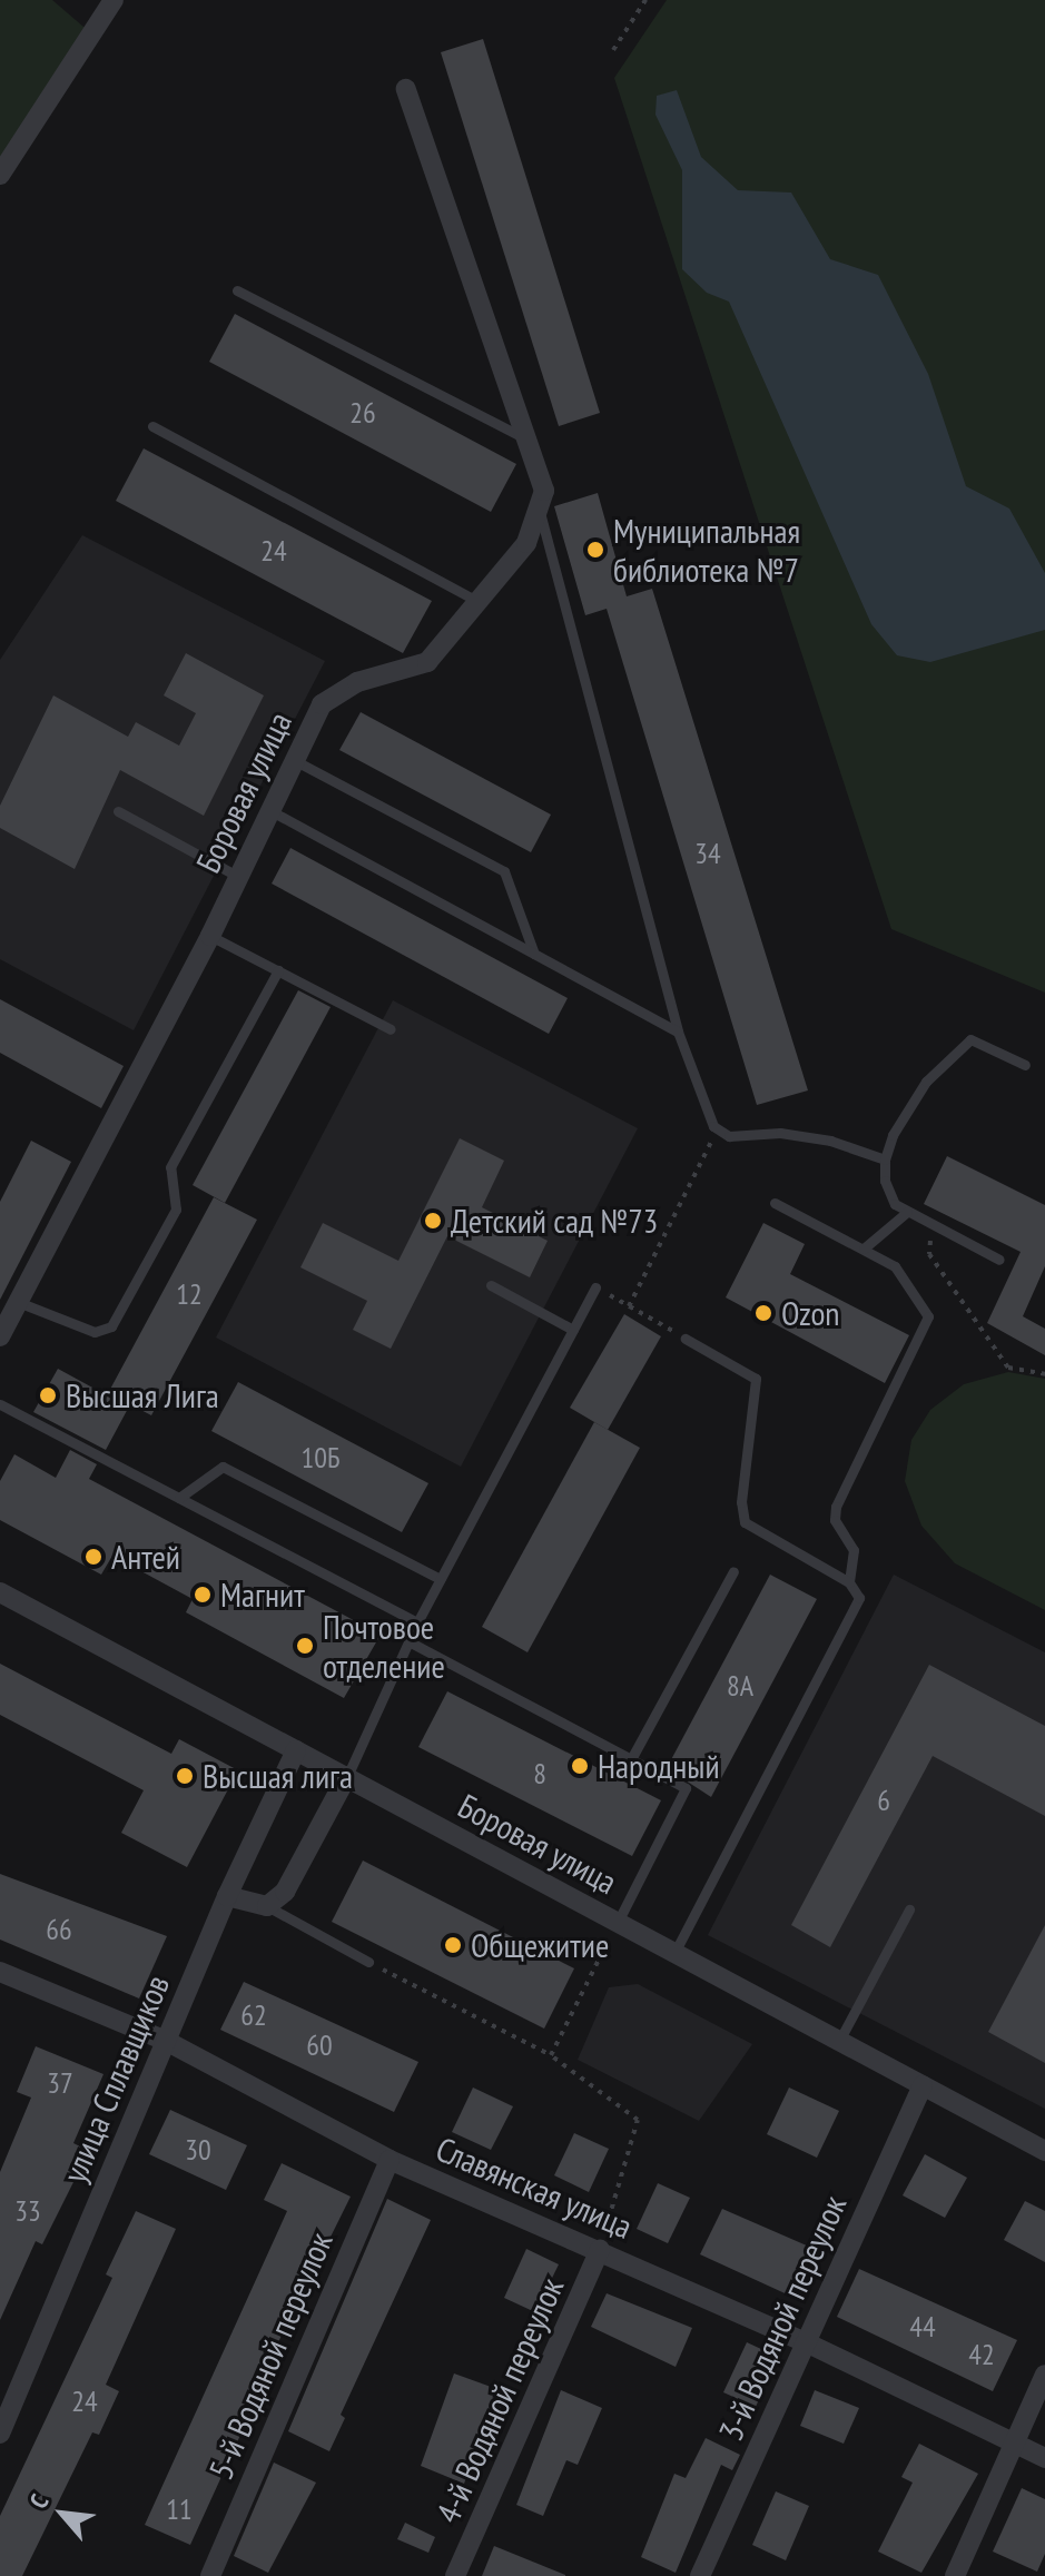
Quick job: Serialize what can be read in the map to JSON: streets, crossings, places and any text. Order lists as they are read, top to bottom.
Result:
{
  "streets": {
    "street": [
      "Боровая улица",
      "улица Сплавщиков",
      "Славянская улица",
      "3-й Водяной переулок",
      "5-й Водяной переулок",
      "4-й Водяной переулок"
    ]
  },
  "crossings": [
    ["Боровая улица", "улица Сплавщиков"],
    ["Боровая улица", "3-й Водяной переулок"],
    ["улица Сплавщиков", "Славянская улица"],
    ["Славянская улица", "3-й Водяной переулок"],
    ["Славянская улица", "5-й Водяной переулок"],
    ["Славянская улица", "4-й Водяной переулок"]
  ],
  "places": [
    "Муниципальная библиотека №7",
    "Детский сад №73",
    "Ozon",
    "Высшая Лига",
    "Антей",
    "Магнит",
    "Почтовое отделение",
    "Народный",
    "Высшая лига",
    "Общежитие"
  ],
  "house_numbers": [
    "26",
    "24",
    "34",
    "12",
    "10Б",
    "8А",
    "8",
    "6",
    "66",
    "62",
    "60",
    "37",
    "30",
    "33",
    "44",
    "42",
    "24",
    "11"
  ],
  "north": "top left"
}
